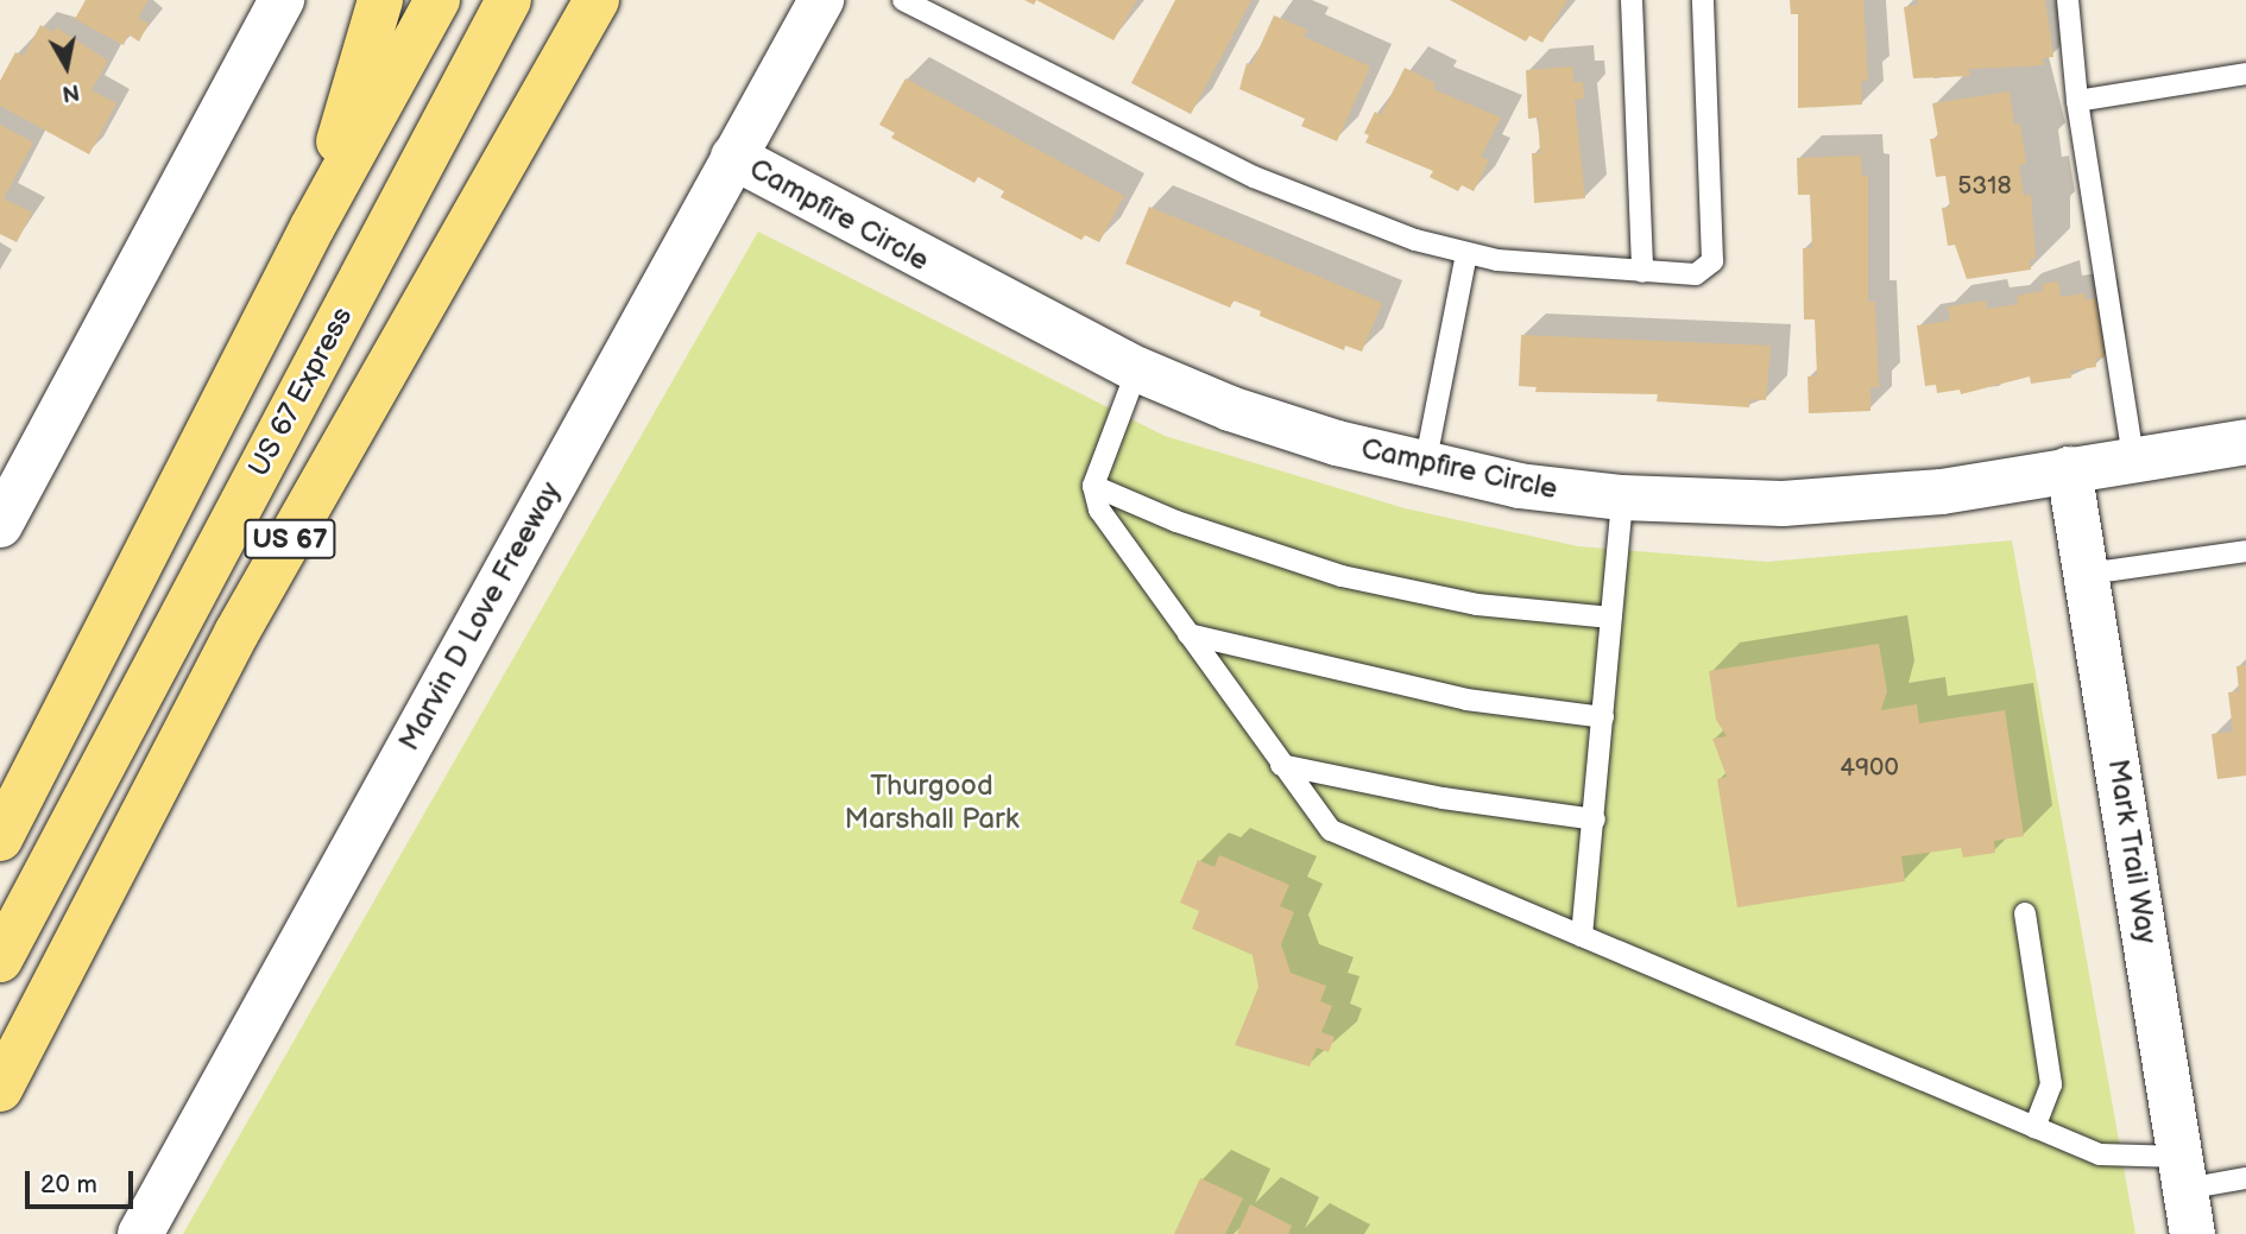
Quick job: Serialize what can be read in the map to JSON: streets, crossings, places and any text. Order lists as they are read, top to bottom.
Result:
{
  "streets": {
    "highway": ["US 67 Express", "US 67"],
    "street": ["Campfire Circle", "Marvin D Love Freeway", "Mark Trail Way"]
  },
  "crossings": [
    ["Campfire Circle", "Marvin D Love Freeway"],
    ["Campfire Circle", "Mark Trail Way"]
  ],
  "parks": ["Thurgood Marshall Park"],
  "house_numbers": ["5318", "4900"],
  "scale_bar": "20 m",
  "north": "bottom"
}
